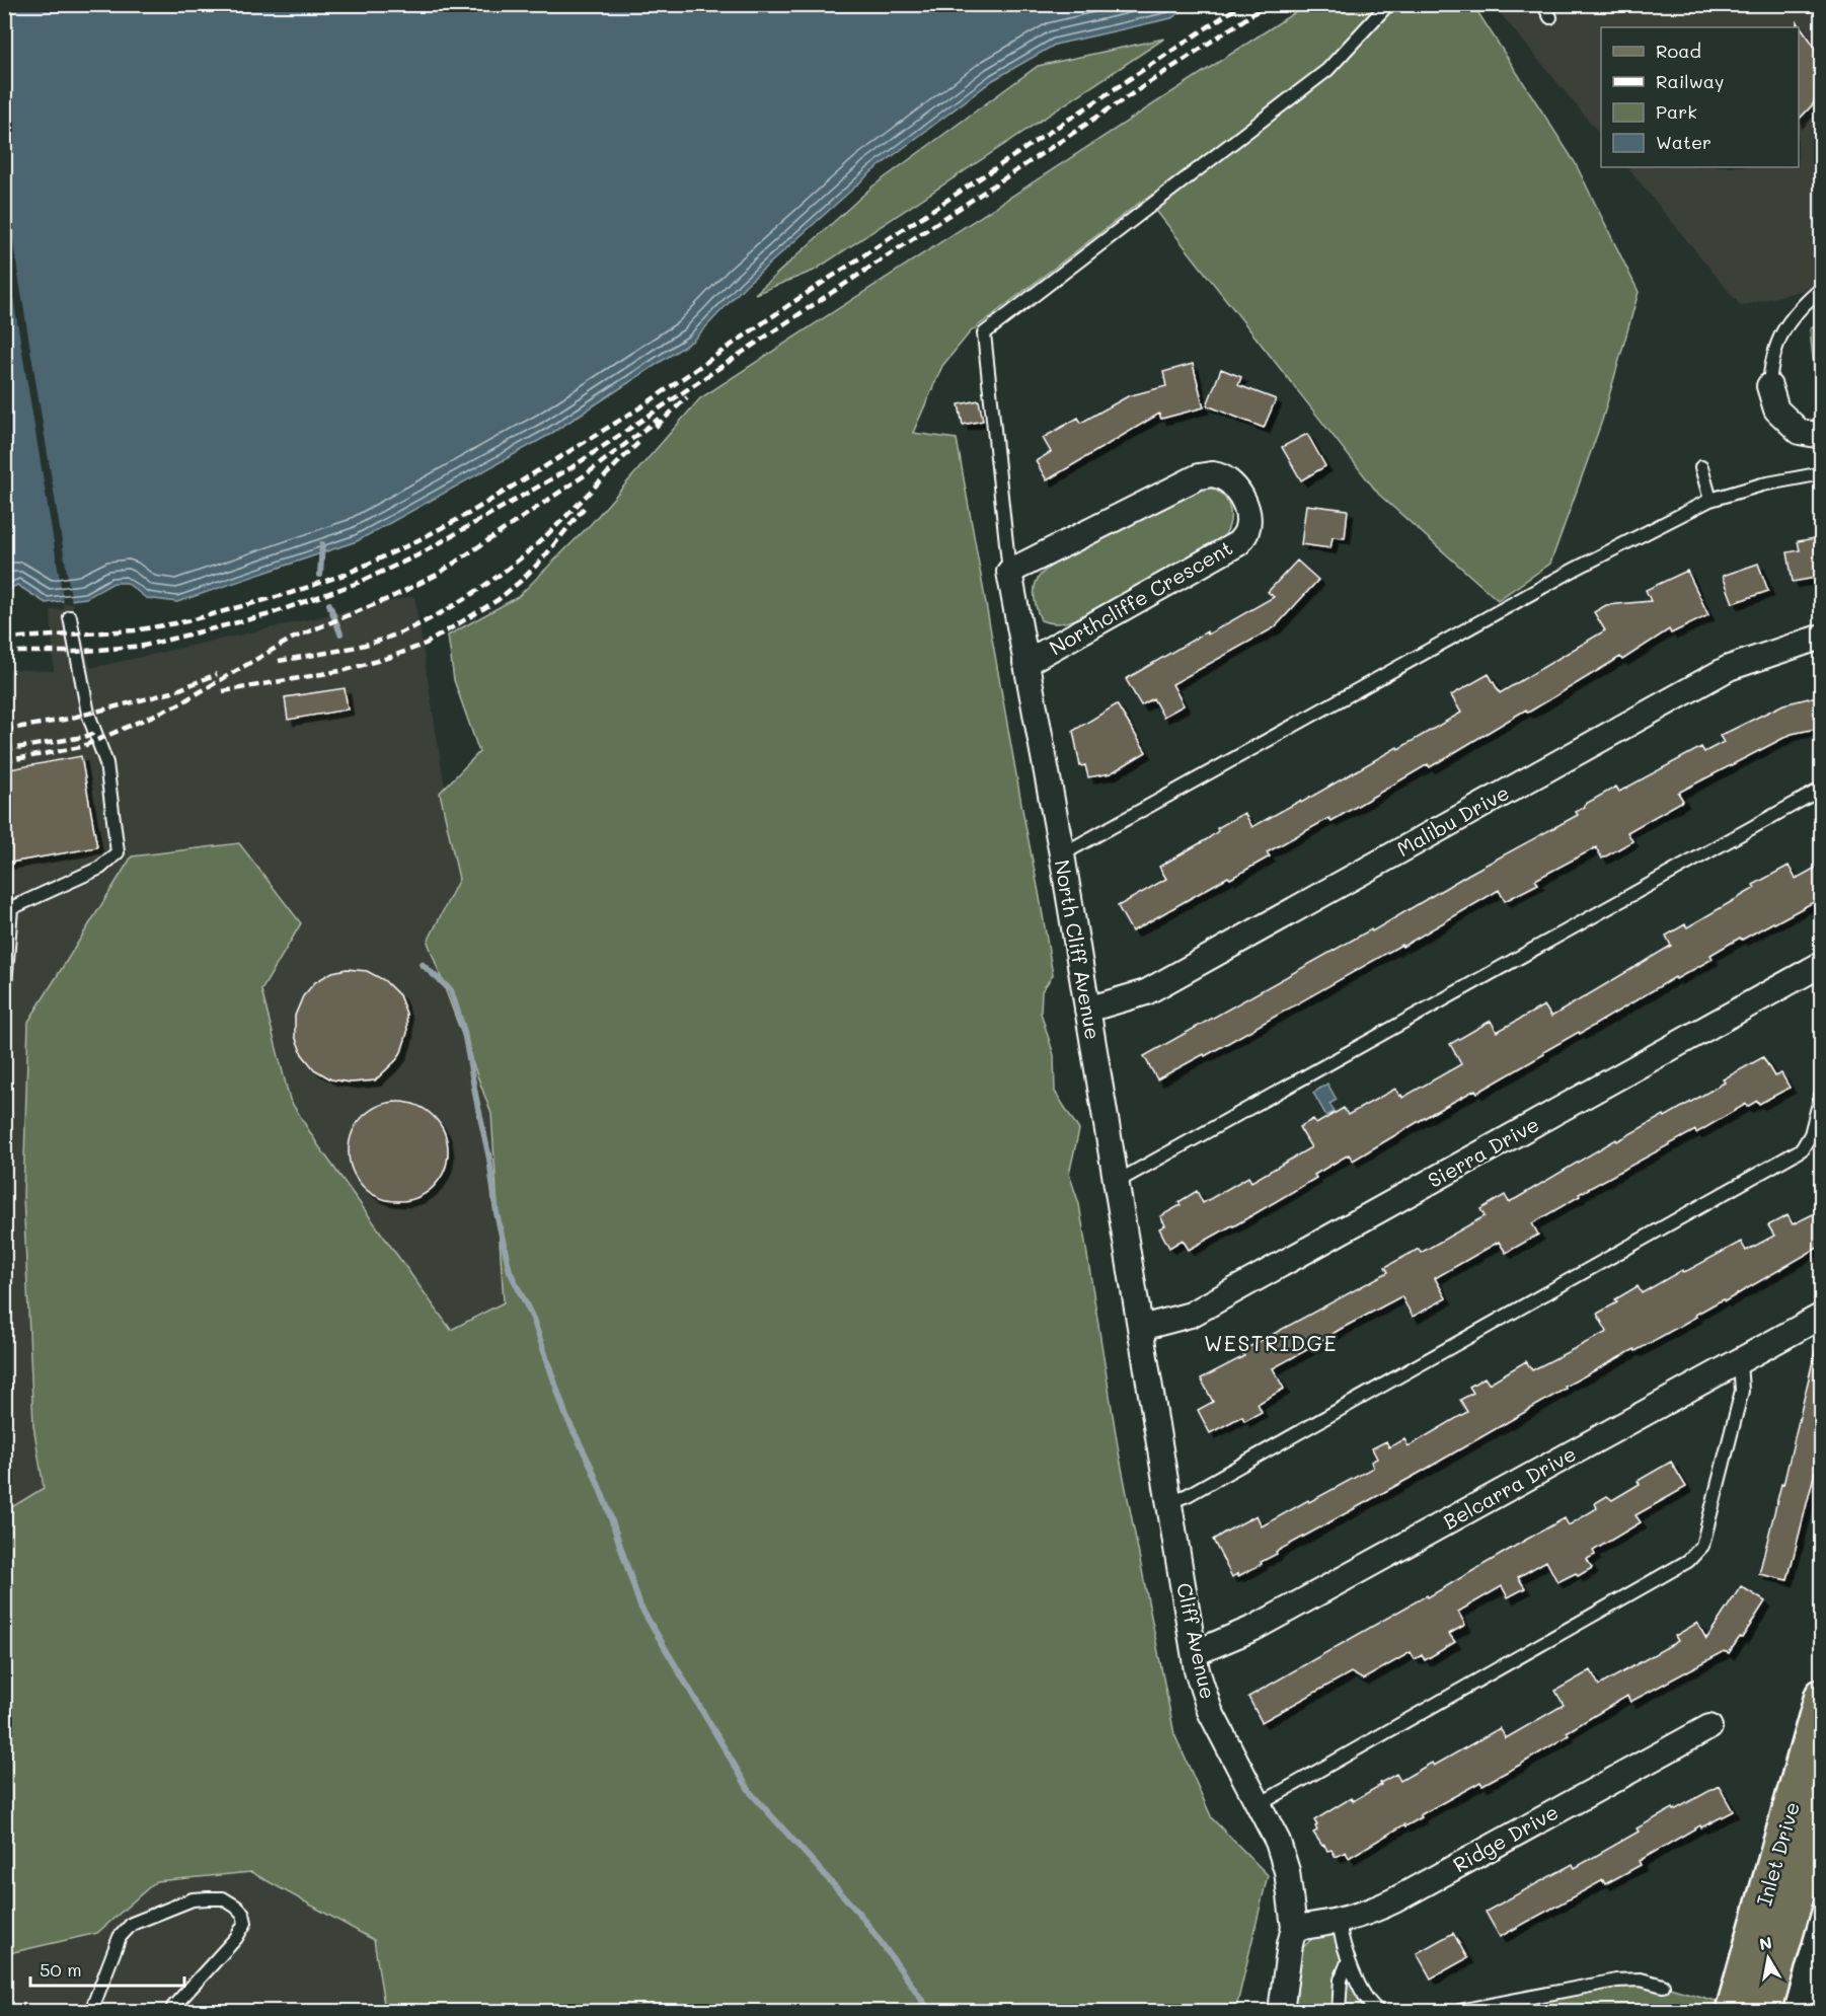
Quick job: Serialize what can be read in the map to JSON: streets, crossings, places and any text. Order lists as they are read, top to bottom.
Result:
{
  "streets": {
    "main road": ["Inlet Drive"],
    "street": [
      "Northcliffe Crescent",
      "Malibu Drive",
      "North Cliff Avenue",
      "Sierra Drive",
      "Belcarra Drive",
      "Cliff Avenue",
      "Ridge Drive"
    ]
  },
  "crossings": [
    ["Northcliffe Crescent", "North Cliff Avenue"],
    ["Malibu Drive", "North Cliff Avenue"],
    ["North Cliff Avenue", "Sierra Drive"],
    ["North Cliff Avenue", "Cliff Avenue"],
    ["Sierra Drive", "Cliff Avenue"],
    ["Belcarra Drive", "Cliff Avenue"],
    ["Cliff Avenue", "Ridge Drive"]
  ],
  "districts": ["WESTRIDGE"],
  "legend": [
    "Road",
    "Railway",
    "Park",
    "Water"
  ],
  "scale_bar": "50 m",
  "north": "top"
}
